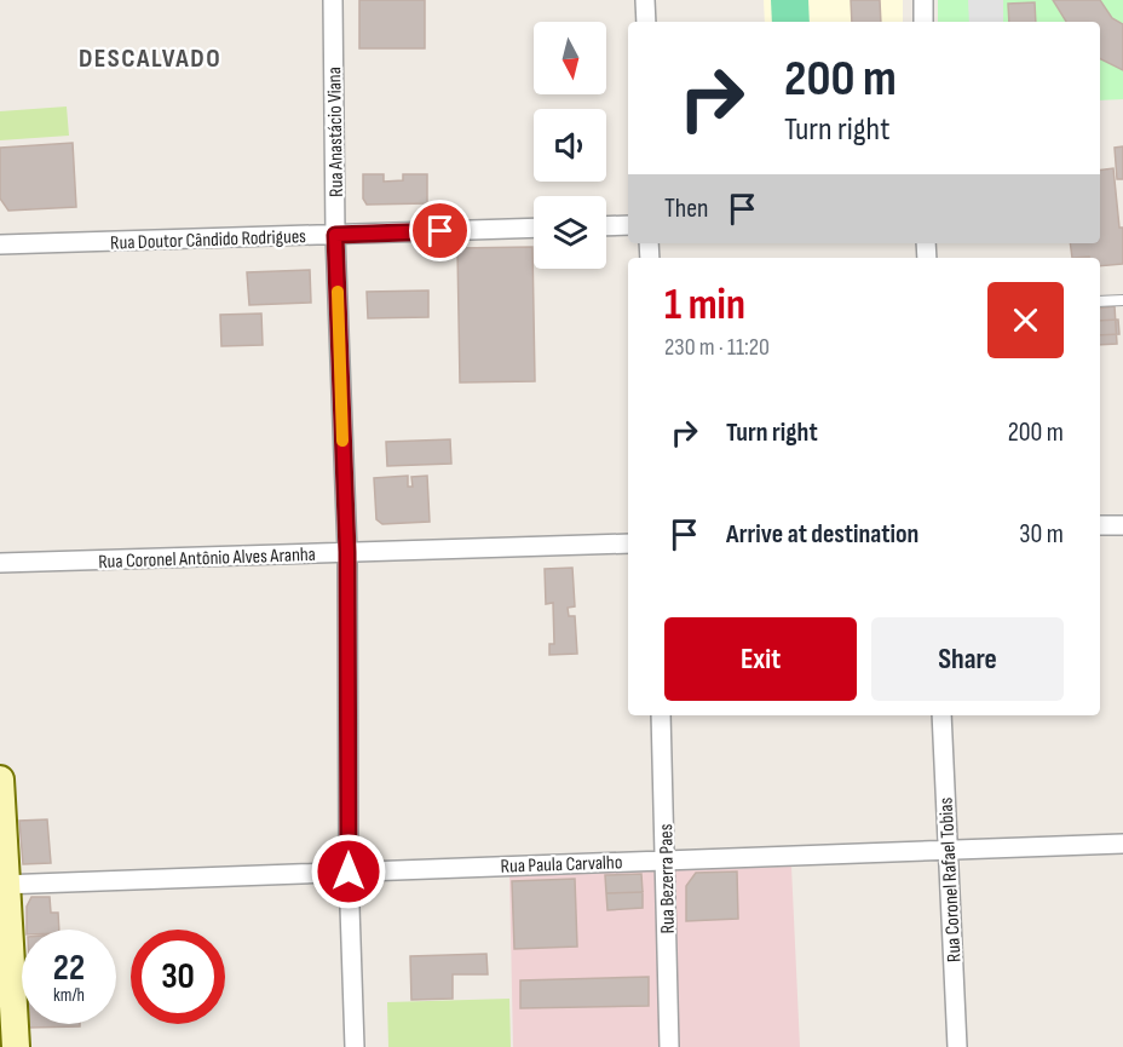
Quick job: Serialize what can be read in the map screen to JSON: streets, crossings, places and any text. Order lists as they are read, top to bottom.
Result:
{
  "streets": {
    "street": [
      "Rua Anastácio Viana",
      "Rua Doutor Cândido Rodrigues",
      "Rua Coronel Antônio Alves Aranha",
      "Rua Paula Carvalho",
      "Rua Bezerra Paes",
      "Rua Coronel Rafael Tobias"
    ]
  },
  "crossings": [
    ["Rua Anastácio Viana", "Rua Doutor Cândido Rodrigues"],
    ["Rua Anastácio Viana", "Rua Coronel Antônio Alves Aranha"],
    ["Rua Anastácio Viana", "Rua Paula Carvalho"],
    ["Rua Paula Carvalho", "Rua Bezerra Paes"],
    ["Rua Paula Carvalho", "Rua Coronel Rafael Tobias"]
  ],
  "districts": ["DESCALVADO"],
  "north": "bottom",
  "page": {
    "turn": ["200 m", "Turn right"],
    "then": "Then",
    "heading": ["1 min", "230 m · 11:20"],
    "list": [
      {
        "name": "Turn right",
        "value": "200 m"
      },
      {
        "name": "Arrive at destination",
        "value": "30 m"
      }
    ],
    "buttons": ["Exit", "Share"],
    "speed": "22 km/h",
    "limit": "30"
  }
}
